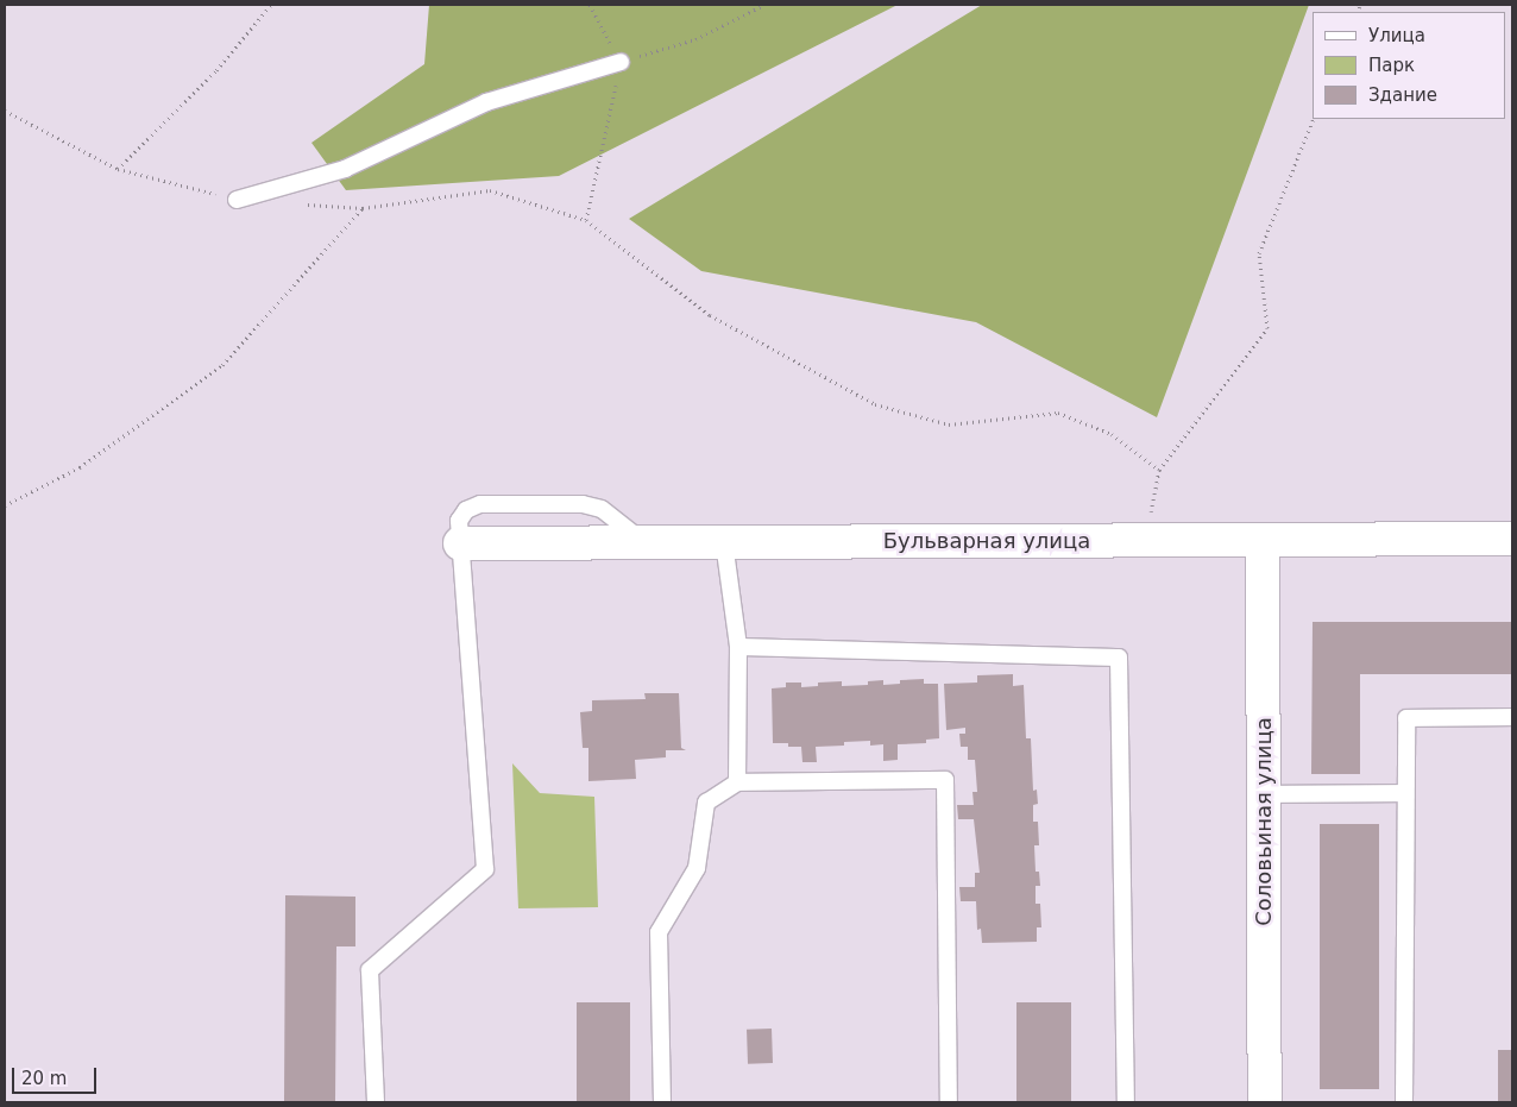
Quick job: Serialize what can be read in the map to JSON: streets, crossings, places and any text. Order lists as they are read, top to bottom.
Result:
{
  "streets": {
    "street": ["Бульварная улица", "Соловьиная улица"]
  },
  "crossings": [
    ["Бульварная улица", "Соловьиная улица"]
  ],
  "legend": ["Улица", "Парк", "Здание"],
  "scale_bar": "20 m"
}
